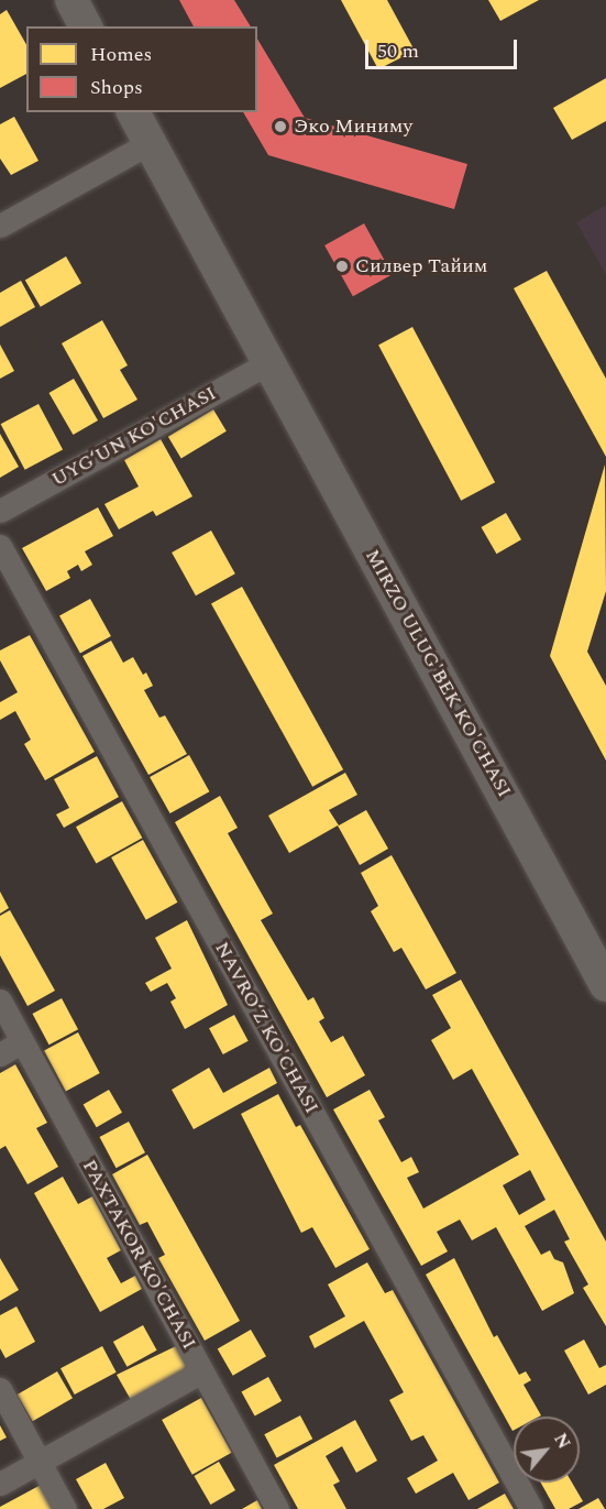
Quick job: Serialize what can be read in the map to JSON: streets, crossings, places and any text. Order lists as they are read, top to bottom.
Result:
{
  "streets": {
    "main road": ["MIRZO ULUG'BEK KO'CHASI"],
    "street": ["UYG‘UN KO'CHASI", "NAVRO‘Z KO'CHASI", "PAXTAKOR KO'CHASI"]
  },
  "crossings": [
    ["UYG‘UN KO'CHASI", "MIRZO ULUG'BEK KO'CHASI"]
  ],
  "places": ["Эко Миниму", "Силвер Тайим"],
  "legend": ["Homes", "Shops"],
  "scale_bar": "50 m",
  "north": "top right"
}
